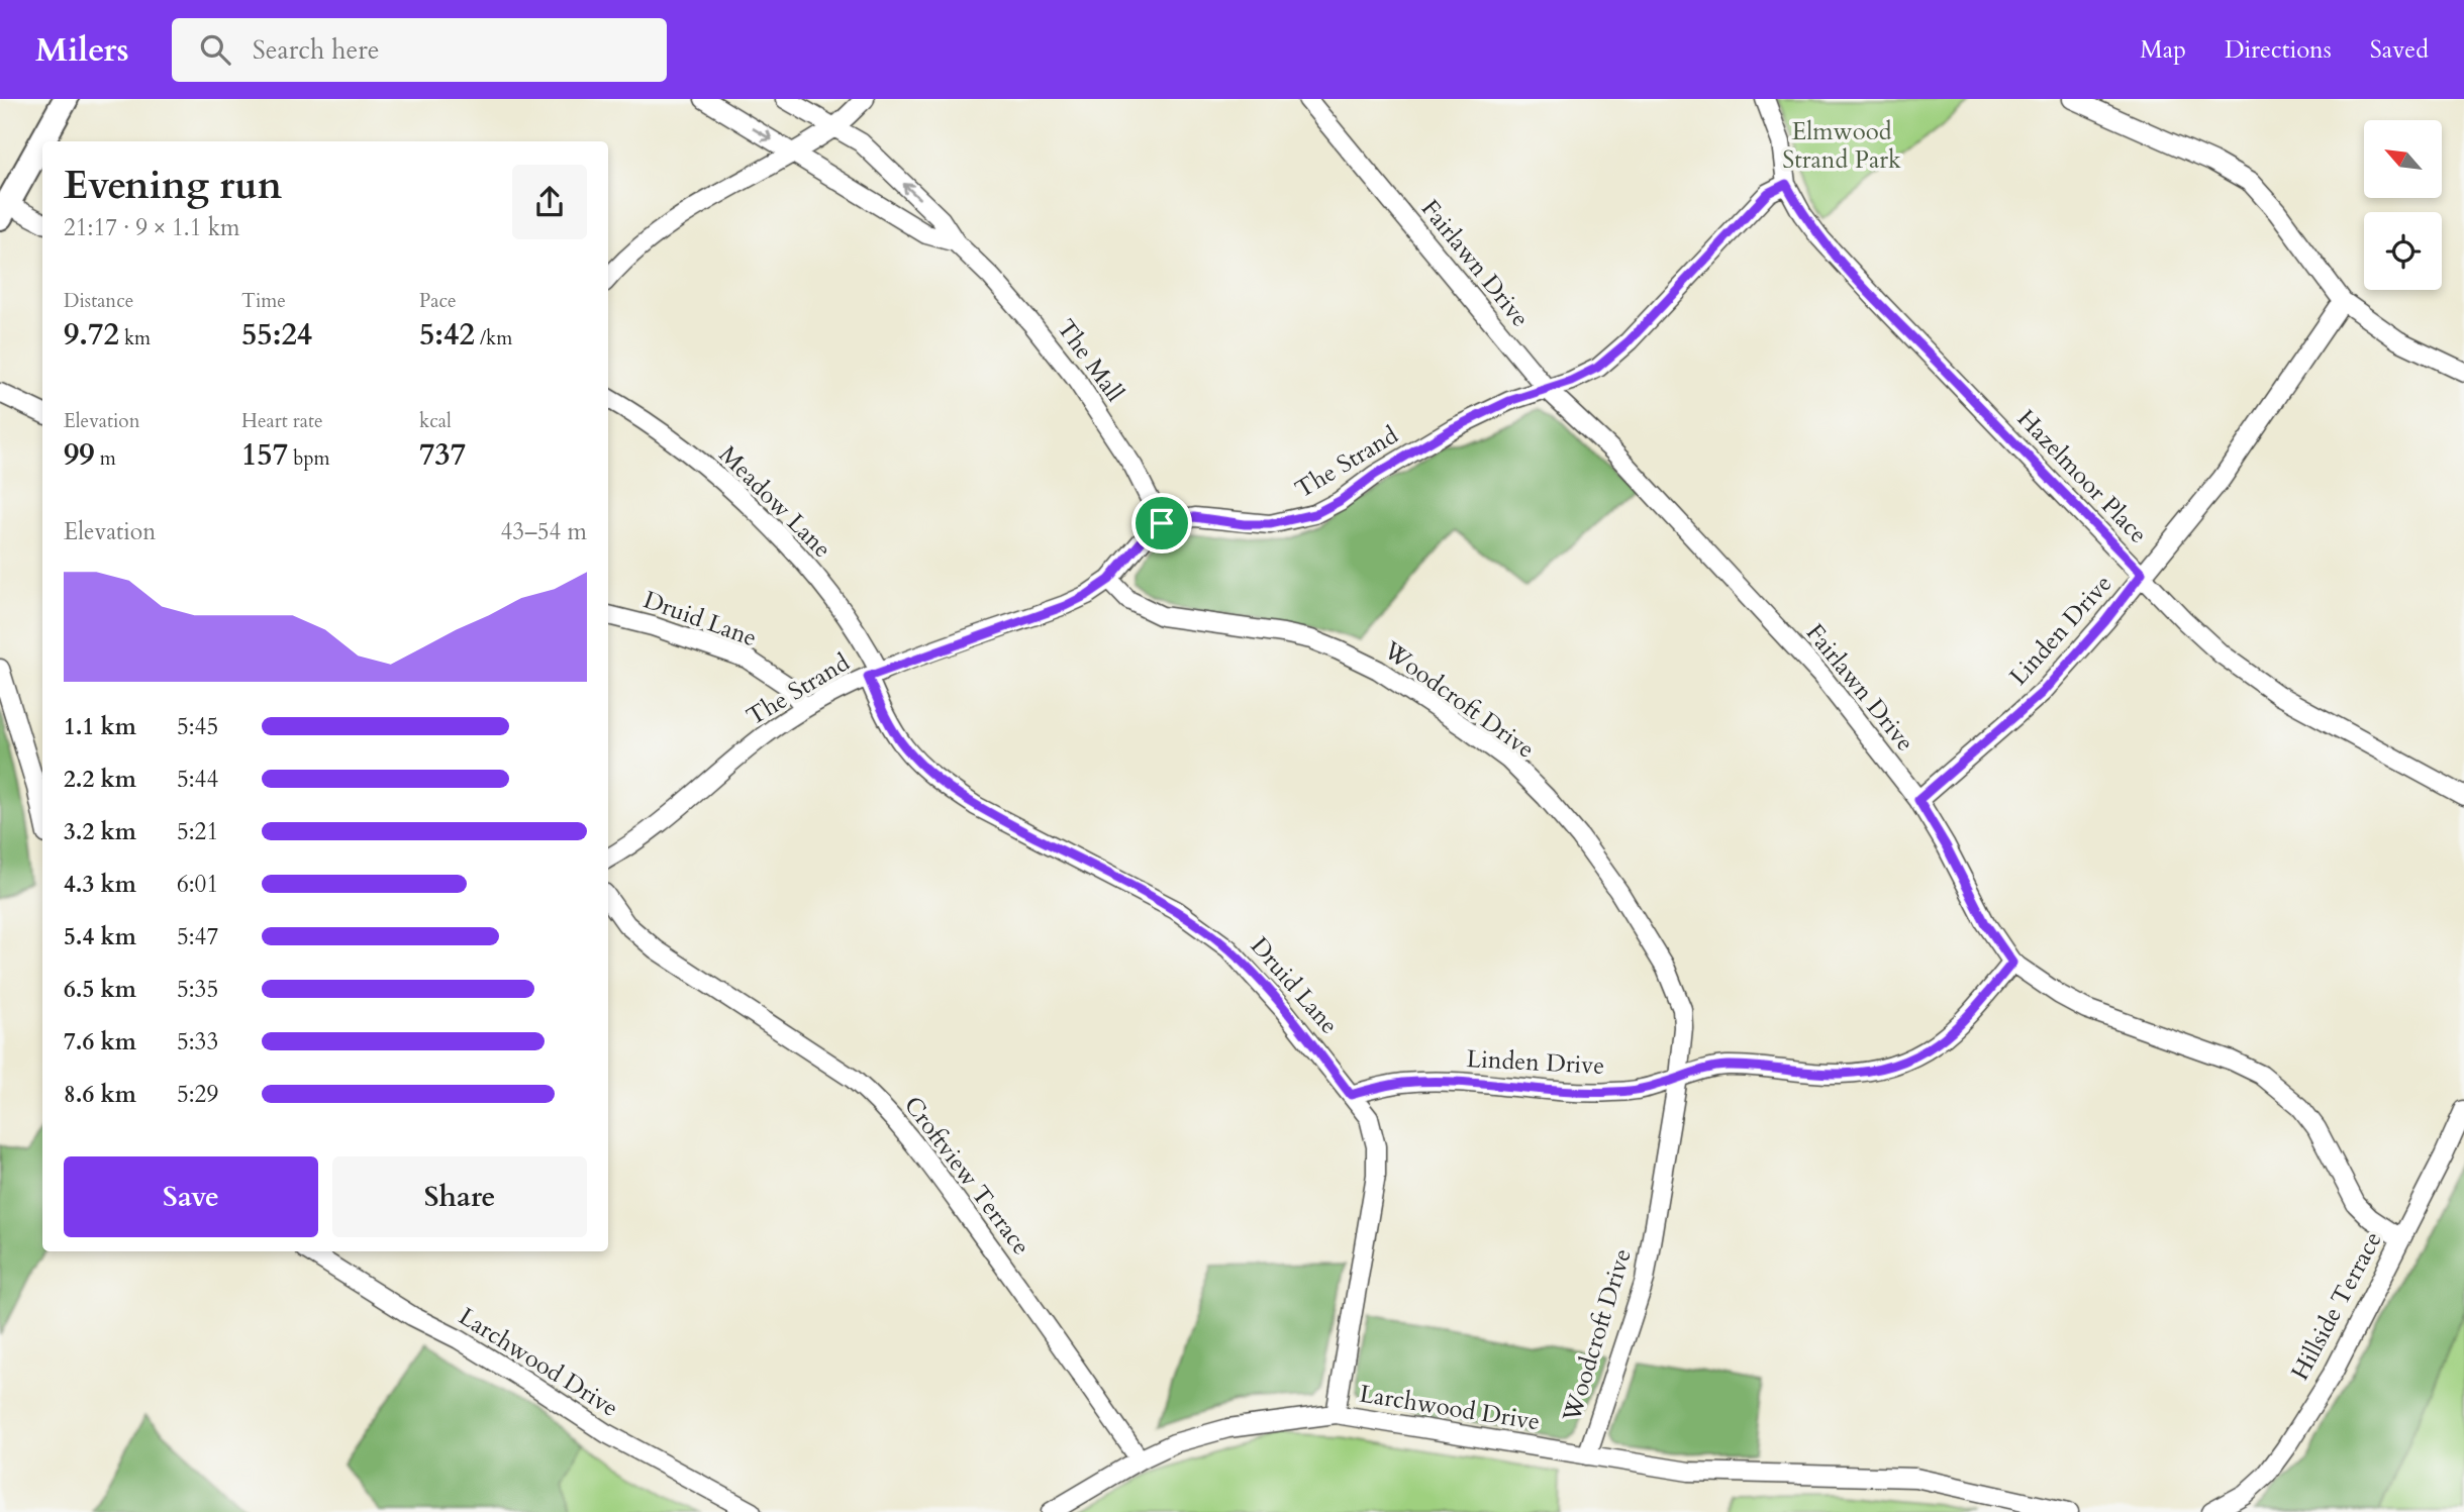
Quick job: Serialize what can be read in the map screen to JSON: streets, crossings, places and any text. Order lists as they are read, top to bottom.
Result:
{
  "streets": {
    "street": [
      "Fairlawn Drive",
      "The Mall",
      "The Strand",
      "Hazelmoor Place",
      "Meadow Lane",
      "Druid Lane",
      "Linden Drive",
      "Woodcroft Drive",
      "Croftview Terrace",
      "Hillside Terrace",
      "Larchwood Drive"
    ]
  },
  "crossings": [
    ["Fairlawn Drive", "The Strand"],
    ["Fairlawn Drive", "Linden Drive"],
    ["Fairlawn Drive", "Hillside Terrace"],
    ["The Mall", "The Strand"],
    ["The Strand", "Hazelmoor Place"],
    ["The Strand", "Meadow Lane"],
    ["The Strand", "Druid Lane"],
    ["The Strand", "Woodcroft Drive"],
    ["Hazelmoor Place", "Linden Drive"],
    ["Meadow Lane", "Druid Lane"],
    ["Druid Lane", "Linden Drive"],
    ["Druid Lane", "Larchwood Drive"],
    ["Linden Drive", "Woodcroft Drive"],
    ["Woodcroft Drive", "Larchwood Drive"],
    ["Croftview Terrace", "Larchwood Drive"]
  ],
  "parks": ["Elmwood Strand Park"],
  "north": "top left",
  "page": {
    "header": "Milers",
    "search": "Search here",
    "nav": ["Map", "Directions", "Saved"],
    "heading": ["Evening run", "21:17 · 9 × 1.1 km"],
    "stats": [
      ["Distance", "9.72 km"],
      ["Time", "55:24"],
      ["Pace", "5:42 /km"],
      ["Elevation", "99 m"],
      ["Heart rate", "157 bpm"],
      ["kcal", "737"]
    ],
    "chart": ["Elevation", "43–54 m"],
    "list": [
      {
        "name": "1.1 km",
        "note": "5:45"
      },
      {
        "name": "2.2 km",
        "note": "5:44"
      },
      {
        "name": "3.2 km",
        "note": "5:21"
      },
      {
        "name": "4.3 km",
        "note": "6:01"
      },
      {
        "name": "5.4 km",
        "note": "5:47"
      },
      {
        "name": "6.5 km",
        "note": "5:35"
      },
      {
        "name": "7.6 km",
        "note": "5:33"
      },
      {
        "name": "8.6 km",
        "note": "5:29"
      }
    ],
    "buttons": ["Save", "Share"]
  }
}
